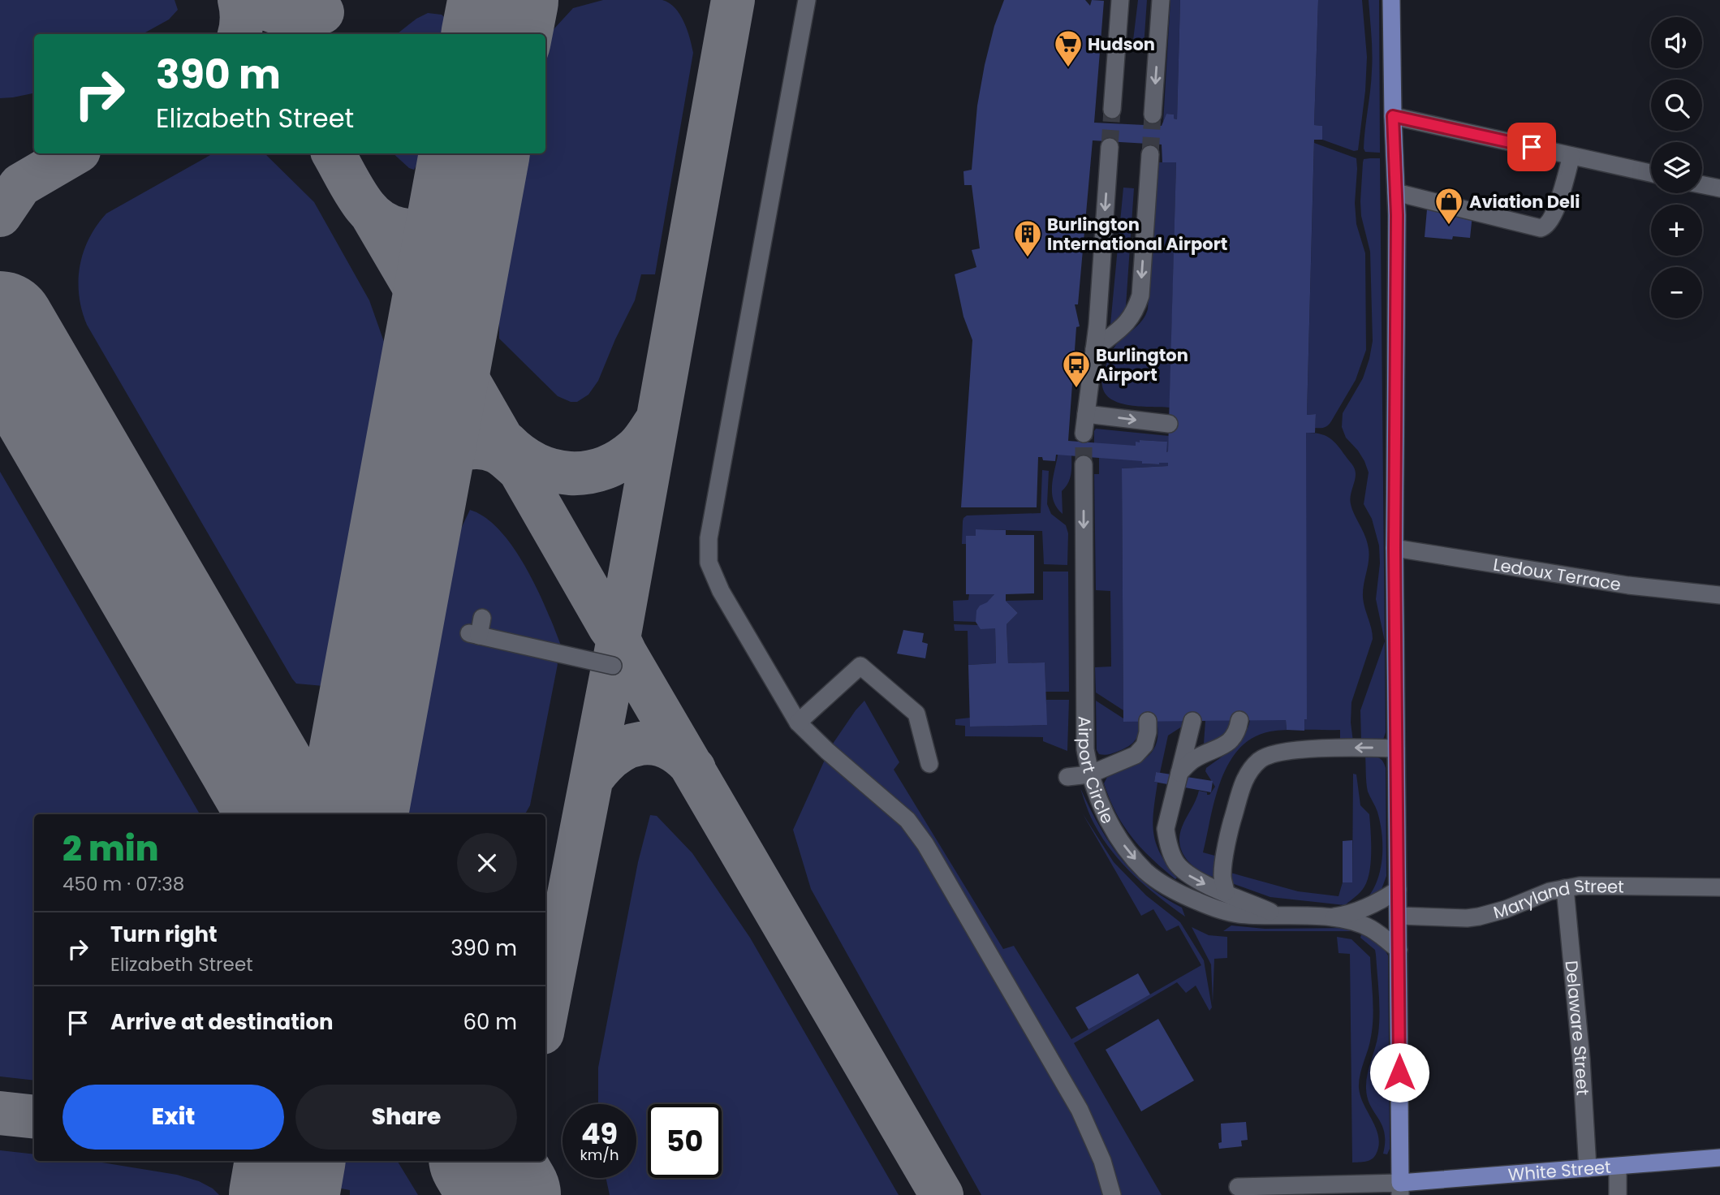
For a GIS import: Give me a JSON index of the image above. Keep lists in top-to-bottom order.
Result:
{
  "streets": {
    "main road": ["White Street"],
    "street": [
      "Ledoux Terrace",
      "Airport Circle",
      "Maryland Street",
      "Delaware Street"
    ]
  },
  "crossings": [
    ["Maryland Street", "Delaware Street"],
    ["Delaware Street", "White Street"]
  ],
  "one_way": ["Airport Circle"],
  "places": {
    "supermarket": ["Hudson"],
    "shop": ["Aviation Deli"],
    "building": ["Burlington International Airport"],
    "bus stop": ["Burlington Airport"]
  },
  "page": {
    "map_buttons": ["+", "−"],
    "turn": ["390 m", "Elizabeth Street"],
    "heading": ["2 min", "450 m · 07:38"],
    "list": [
      {
        "name": "Turn right",
        "note": "Elizabeth Street",
        "value": "390 m"
      },
      {
        "name": "Arrive at destination",
        "value": "60 m"
      }
    ],
    "buttons": ["Exit", "Share"],
    "speed": "49 km/h",
    "limit": "50"
  }
}
